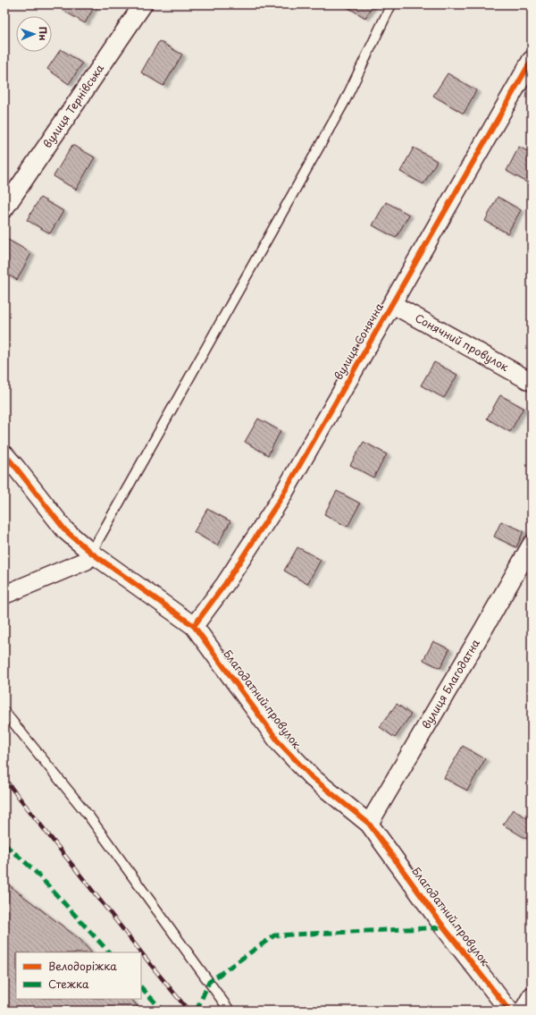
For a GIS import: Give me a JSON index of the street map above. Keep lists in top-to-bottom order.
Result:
{
  "streets": {
    "street": [
      "вулиця Тернівська",
      "вулиця Сонячна",
      "Сонячний провулок",
      "вулиця Благодатна",
      "Благодатний провулок"
    ]
  },
  "crossings": [
    ["вулиця Сонячна", "Сонячний провулок"],
    ["вулиця Сонячна", "Благодатний провулок"],
    ["вулиця Благодатна", "Благодатний провулок"]
  ],
  "legend": ["Велодоріжка", "Стежка"],
  "north": "right"
}
